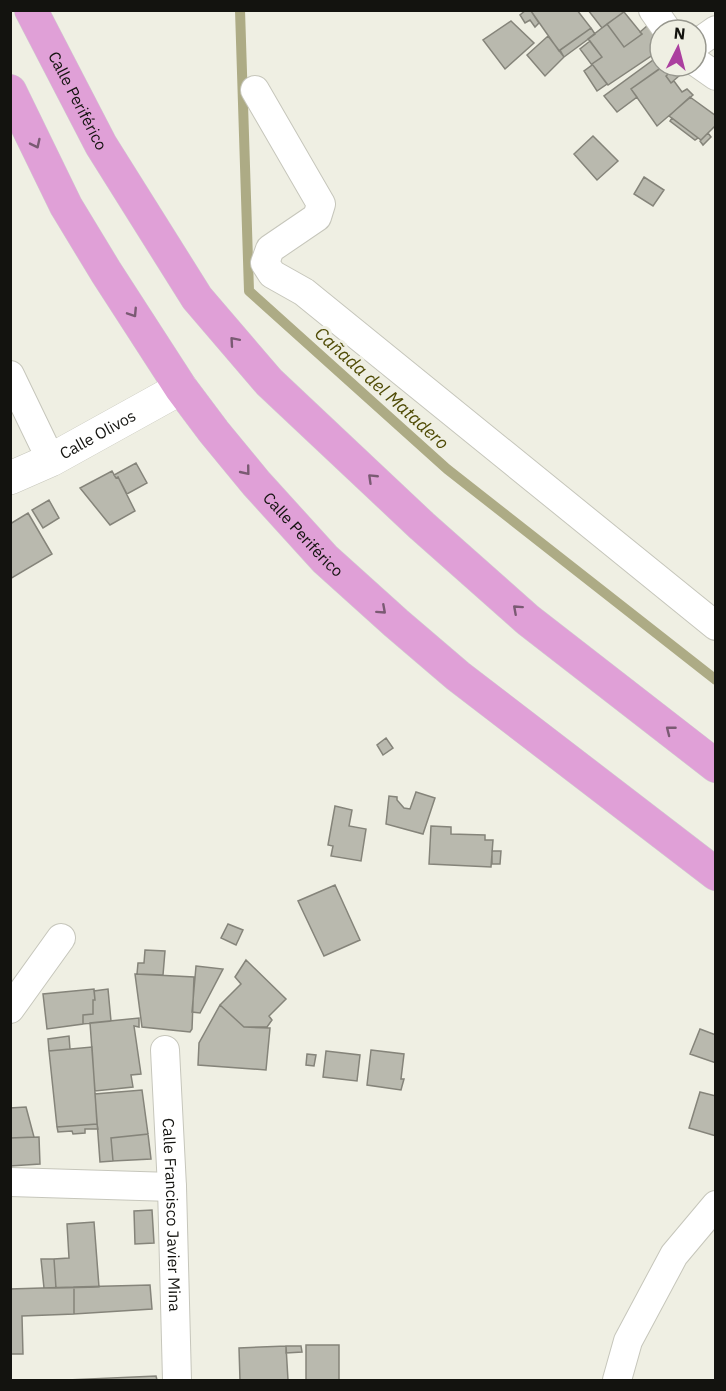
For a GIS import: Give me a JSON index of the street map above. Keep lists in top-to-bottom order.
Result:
{
  "streets": {
    "highway": ["Calle Periférico"],
    "street": ["Calle Olivos", "Calle Francisco Javier Mina"]
  },
  "crossings": [
    ["Calle Periférico", "Calle Olivos"]
  ],
  "water": ["Cañada del Matadero"],
  "north": "top"
}
